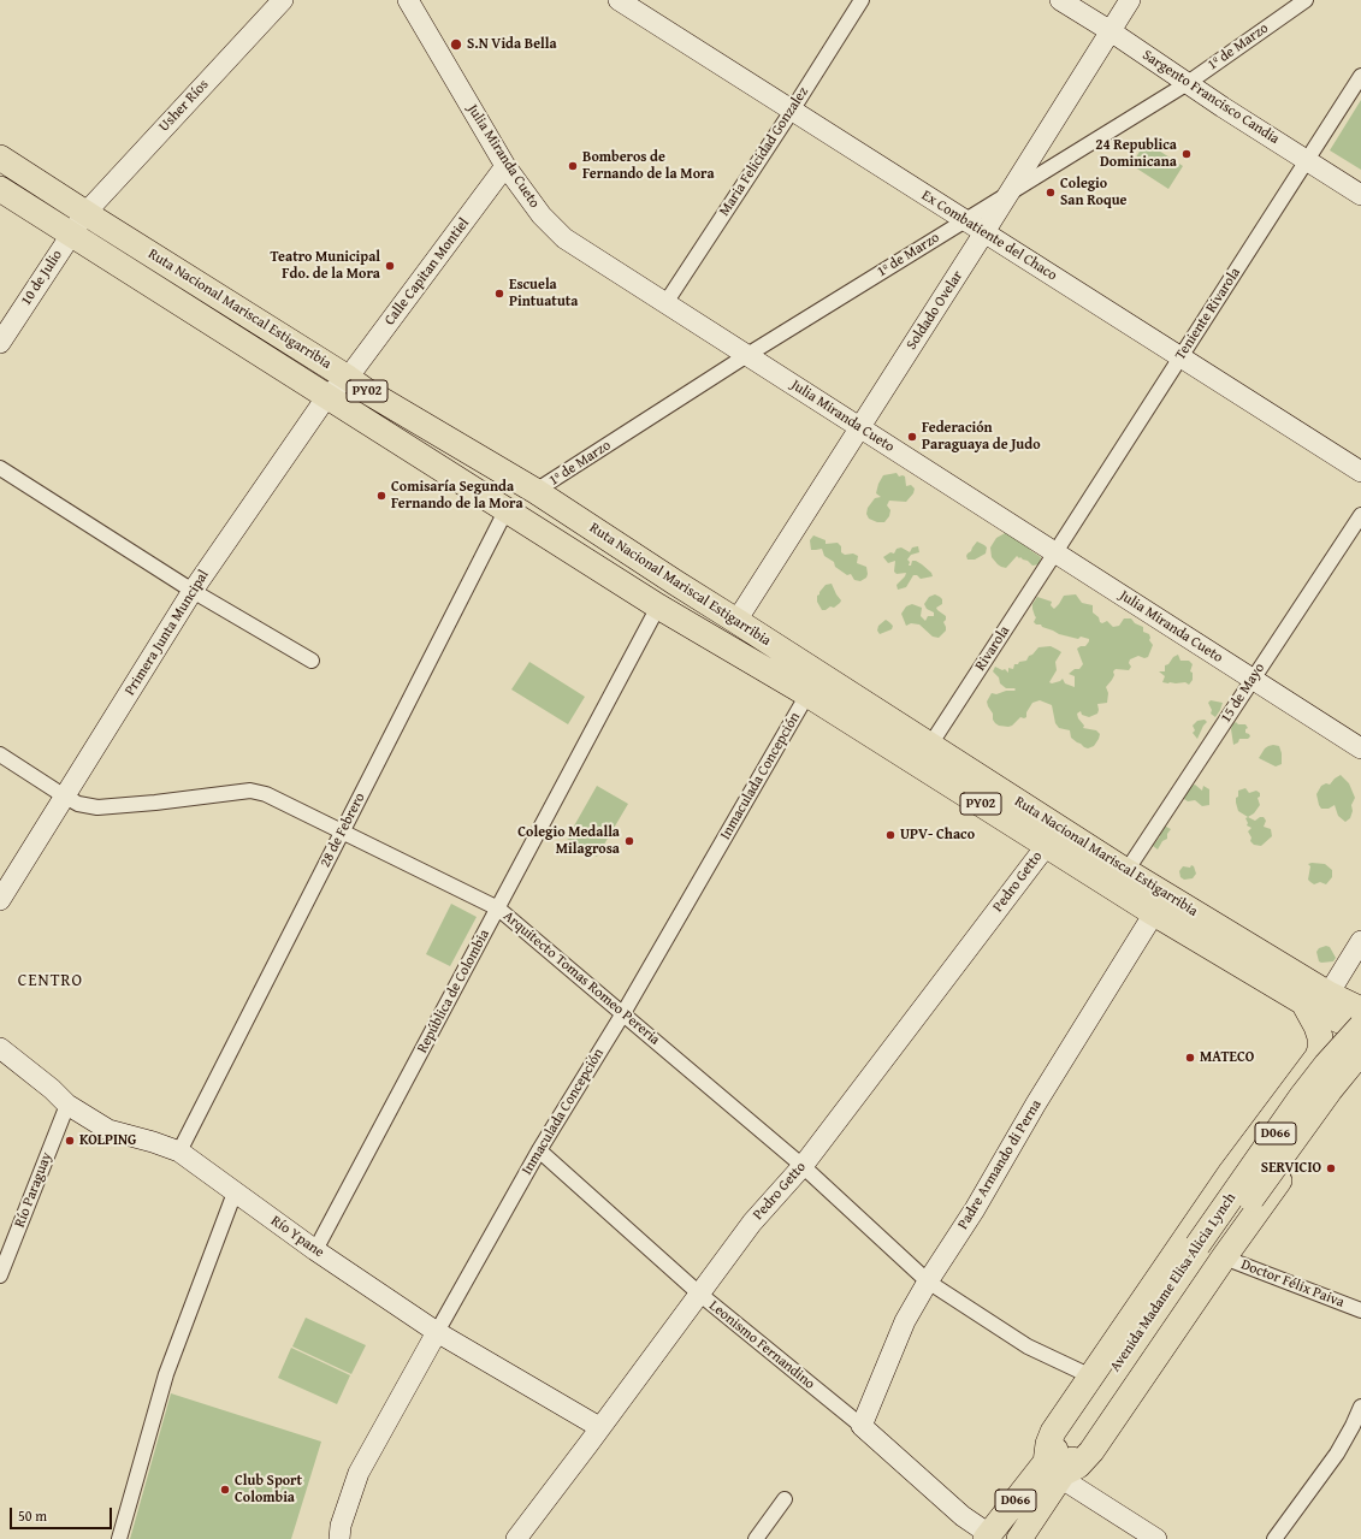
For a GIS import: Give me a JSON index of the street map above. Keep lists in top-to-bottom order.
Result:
{
  "streets": {
    "highway": [
      "Ruta Nacional Mariscal Estigarribia",
      "PY02",
      "D066",
      "Avenida Madame Elisa Alicia Lynch"
    ],
    "street": [
      "1º de Marzo",
      "Sargento Francisco Candia",
      "Usher Ríos",
      "Maria Felicidad Gonzalez",
      "Julia Miranda Cueto",
      "Ex Combatiente del Chaco",
      "Calle Capitan Montiel",
      "10 de Julio",
      "Soldado Ovelar",
      "Teniente Rivarola",
      "Primera Junta Muncipal",
      "Rivarola",
      "15 de Mayo",
      "Inmaculada Concepción",
      "28 de Febrero",
      "Pedro Getto",
      "Arquitecto Tomas Romeo Pereria",
      "República de Colombia",
      "Padre Armando di Perna",
      "Río Paraguay",
      "Río Ypane",
      "Doctor Félix Paiva",
      "Leonismo Fernandino"
    ]
  },
  "crossings": [
    ["1º de Marzo", "Sargento Francisco Candia"],
    ["1º de Marzo", "Julia Miranda Cueto"],
    ["1º de Marzo", "Ex Combatiente del Chaco"],
    ["1º de Marzo", "Ruta Nacional Mariscal Estigarribia"],
    ["1º de Marzo", "Soldado Ovelar"],
    ["Sargento Francisco Candia", "Soldado Ovelar"],
    ["Sargento Francisco Candia", "Teniente Rivarola"],
    ["Usher Ríos", "10 de Julio"],
    ["Usher Ríos", "Ruta Nacional Mariscal Estigarribia"],
    ["Maria Felicidad Gonzalez", "Julia Miranda Cueto"],
    ["Maria Felicidad Gonzalez", "Ex Combatiente del Chaco"],
    ["Julia Miranda Cueto", "Calle Capitan Montiel"],
    ["Julia Miranda Cueto", "Soldado Ovelar"],
    ["Julia Miranda Cueto", "Teniente Rivarola"],
    ["Julia Miranda Cueto", "Rivarola"],
    ["Julia Miranda Cueto", "15 de Mayo"],
    ["Ex Combatiente del Chaco", "Soldado Ovelar"],
    ["Ex Combatiente del Chaco", "Teniente Rivarola"],
    ["Calle Capitan Montiel", "Ruta Nacional Mariscal Estigarribia"],
    ["Calle Capitan Montiel", "Primera Junta Muncipal"],
    ["10 de Julio", "Ruta Nacional Mariscal Estigarribia"],
    ["Ruta Nacional Mariscal Estigarribia", "Soldado Ovelar"],
    ["Ruta Nacional Mariscal Estigarribia", "Primera Junta Muncipal"],
    ["Ruta Nacional Mariscal Estigarribia", "Rivarola"],
    ["Ruta Nacional Mariscal Estigarribia", "15 de Mayo"],
    ["Ruta Nacional Mariscal Estigarribia", "Inmaculada Concepción"],
    ["Ruta Nacional Mariscal Estigarribia", "28 de Febrero"],
    ["Ruta Nacional Mariscal Estigarribia", "Pedro Getto"],
    ["Ruta Nacional Mariscal Estigarribia", "República de Colombia"],
    ["Ruta Nacional Mariscal Estigarribia", "Padre Armando di Perna"],
    ["Teniente Rivarola", "Rivarola"],
    ["Primera Junta Muncipal", "Arquitecto Tomas Romeo Pereria"],
    ["Inmaculada Concepción", "Arquitecto Tomas Romeo Pereria"],
    ["Inmaculada Concepción", "Río Ypane"],
    ["Inmaculada Concepción", "Leonismo Fernandino"],
    ["28 de Febrero", "Arquitecto Tomas Romeo Pereria"],
    ["28 de Febrero", "Río Ypane"],
    ["Pedro Getto", "Arquitecto Tomas Romeo Pereria"],
    ["Pedro Getto", "Río Ypane"],
    ["Pedro Getto", "Leonismo Fernandino"],
    ["Arquitecto Tomas Romeo Pereria", "República de Colombia"],
    ["Arquitecto Tomas Romeo Pereria", "Padre Armando di Perna"],
    ["República de Colombia", "Río Ypane"],
    ["Padre Armando di Perna", "Leonismo Fernandino"],
    ["Río Paraguay", "Río Ypane"],
    ["Avenida Madame Elisa Alicia Lynch", "Doctor Félix Paiva"],
    ["Avenida Madame Elisa Alicia Lynch", "Leonismo Fernandino"]
  ],
  "districts": ["CENTRO"],
  "places": [
    "S.N Vida Bella",
    "24 Republica Dominicana",
    "Bomberos de Fernando de la Mora",
    "Colegio San Roque",
    "Teatro Municipal Fdo. de la Mora",
    "Escuela Pintuatuta",
    "Federación Paraguaya de Judo",
    "Comisaría Segunda Fernando de la Mora",
    "UPV- Chaco",
    "Colegio Medalla Milagrosa",
    "MATECO",
    "KOLPING",
    "SERVICIO",
    "Club Sport Colombia"
  ],
  "scale_bar": "50 m"
}
